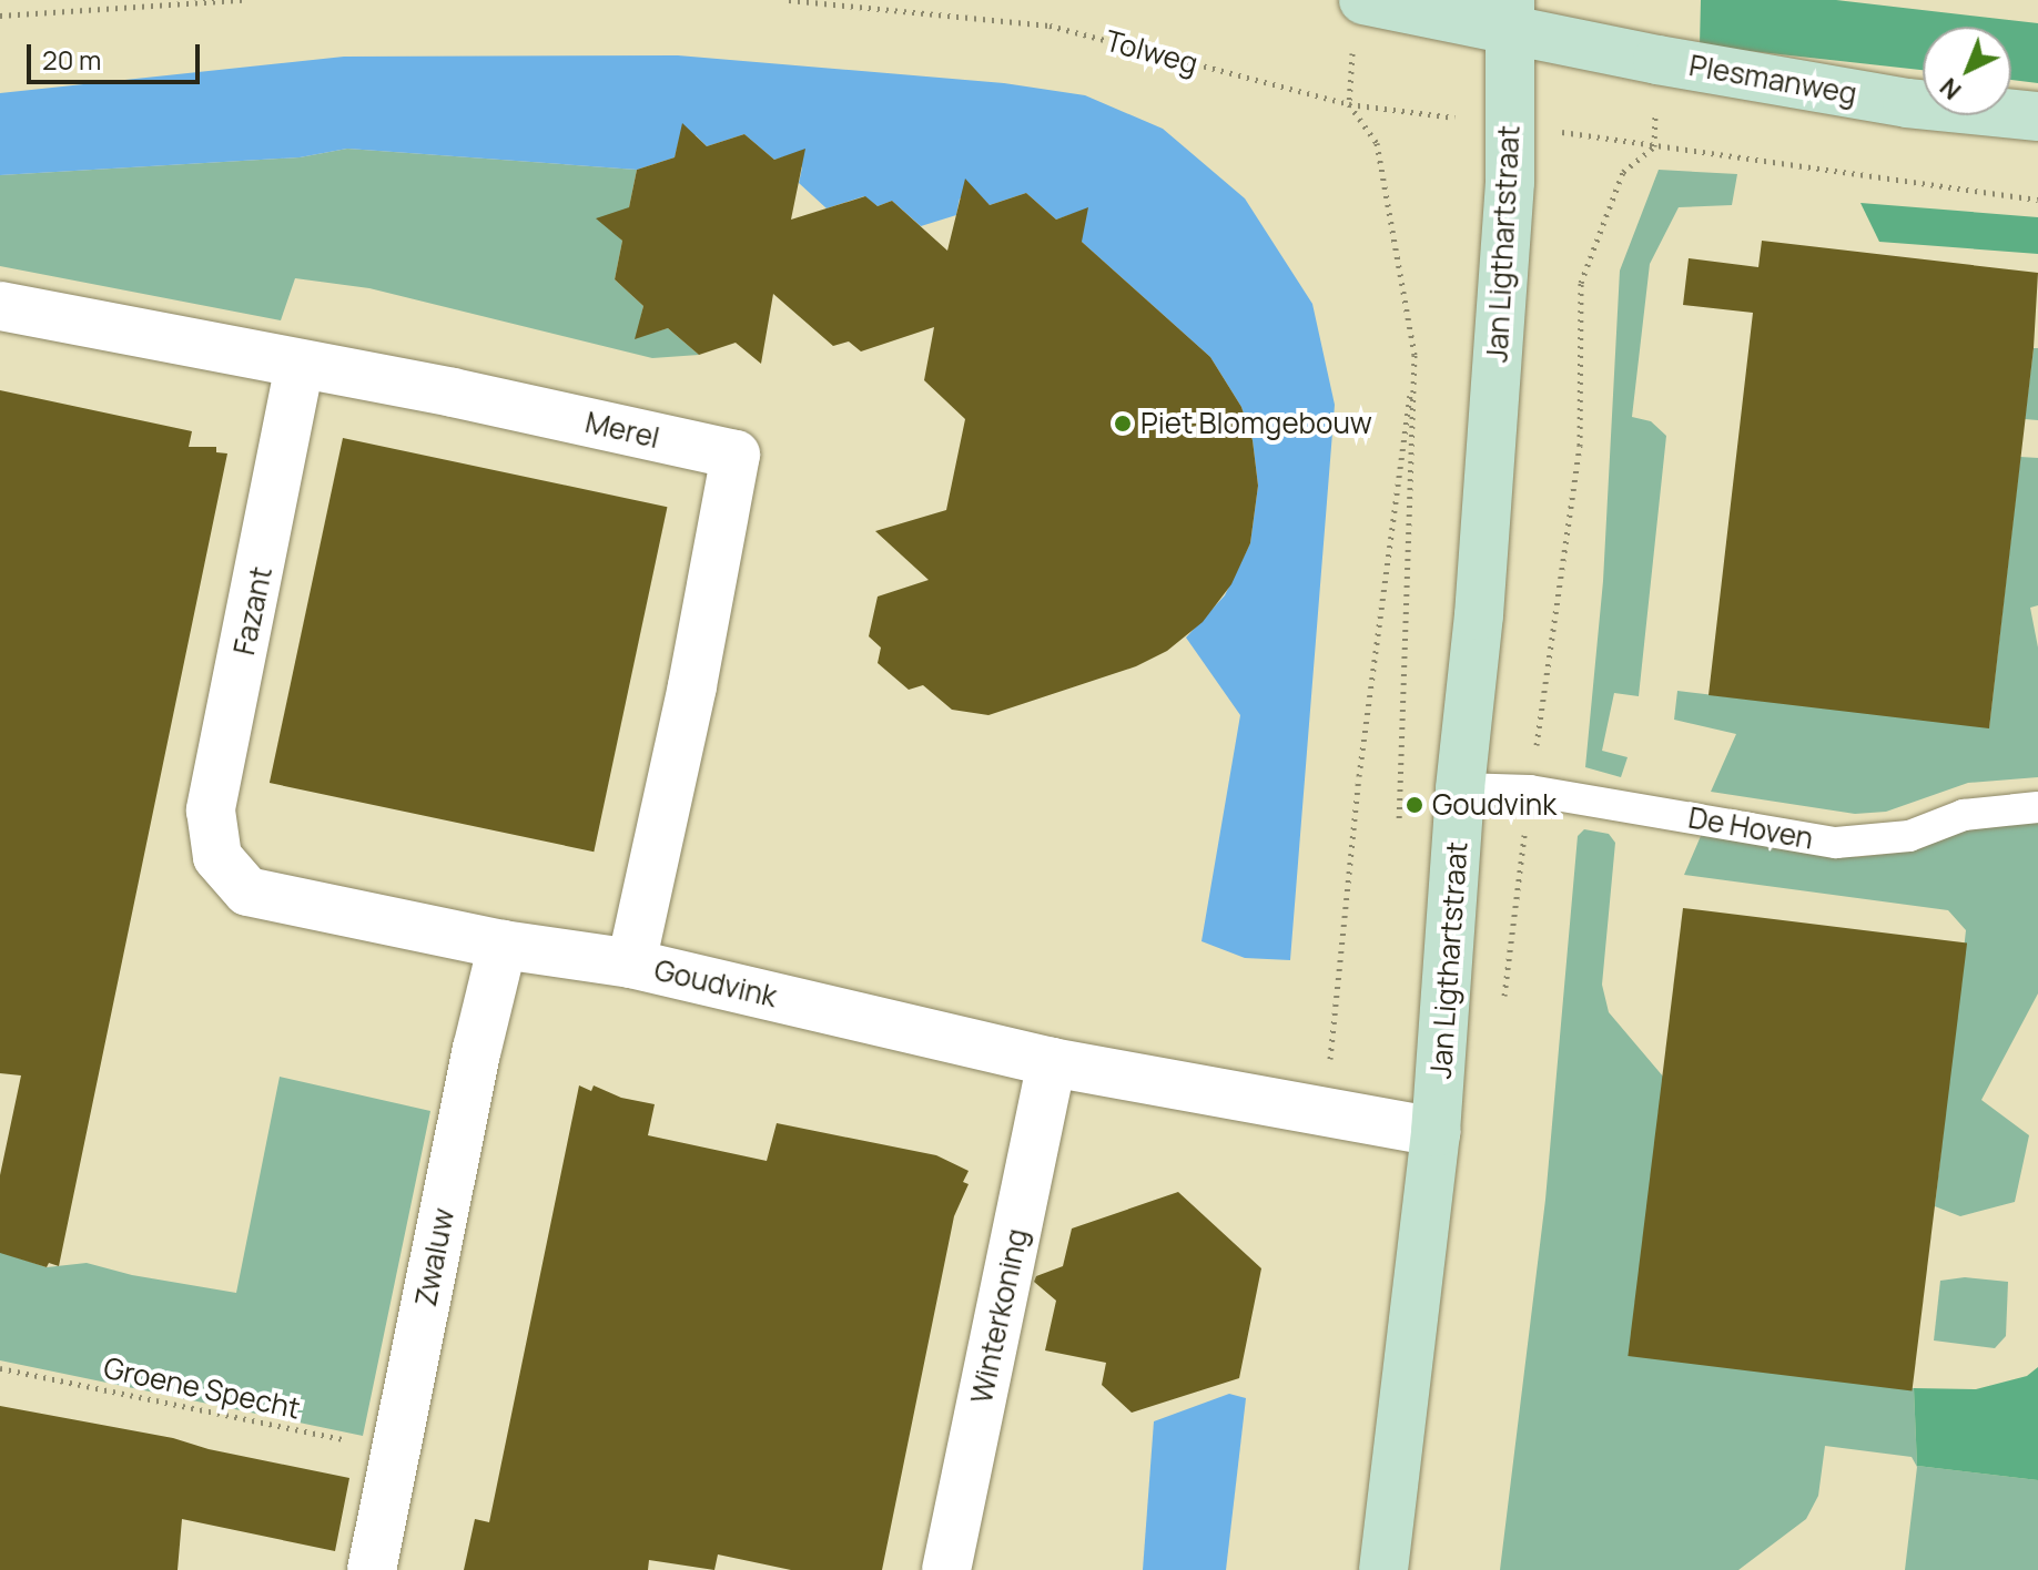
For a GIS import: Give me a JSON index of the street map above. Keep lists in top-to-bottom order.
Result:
{
  "streets": {
    "main road": ["Plesmanweg", "Jan Ligthartstraat"],
    "street": [
      "Merel",
      "Fazant",
      "Goudvink",
      "Zwaluw",
      "Winterkoning"
    ],
    "lane": ["De Hoven"],
    "path": ["Tolweg", "Groene Specht"]
  },
  "crossings": [
    ["Tolweg", "Jan Ligthartstraat"],
    ["Plesmanweg", "Jan Ligthartstraat"],
    ["Jan Ligthartstraat", "De Hoven"],
    ["Jan Ligthartstraat", "Goudvink"],
    ["Merel", "Fazant"],
    ["Merel", "Goudvink"],
    ["Fazant", "Goudvink"],
    ["Goudvink", "Zwaluw"],
    ["Goudvink", "Winterkoning"],
    ["Zwaluw", "Groene Specht"]
  ],
  "places": ["Piet Blomgebouw", "Goudvink"],
  "scale_bar": "20 m",
  "north": "bottom left"
}
